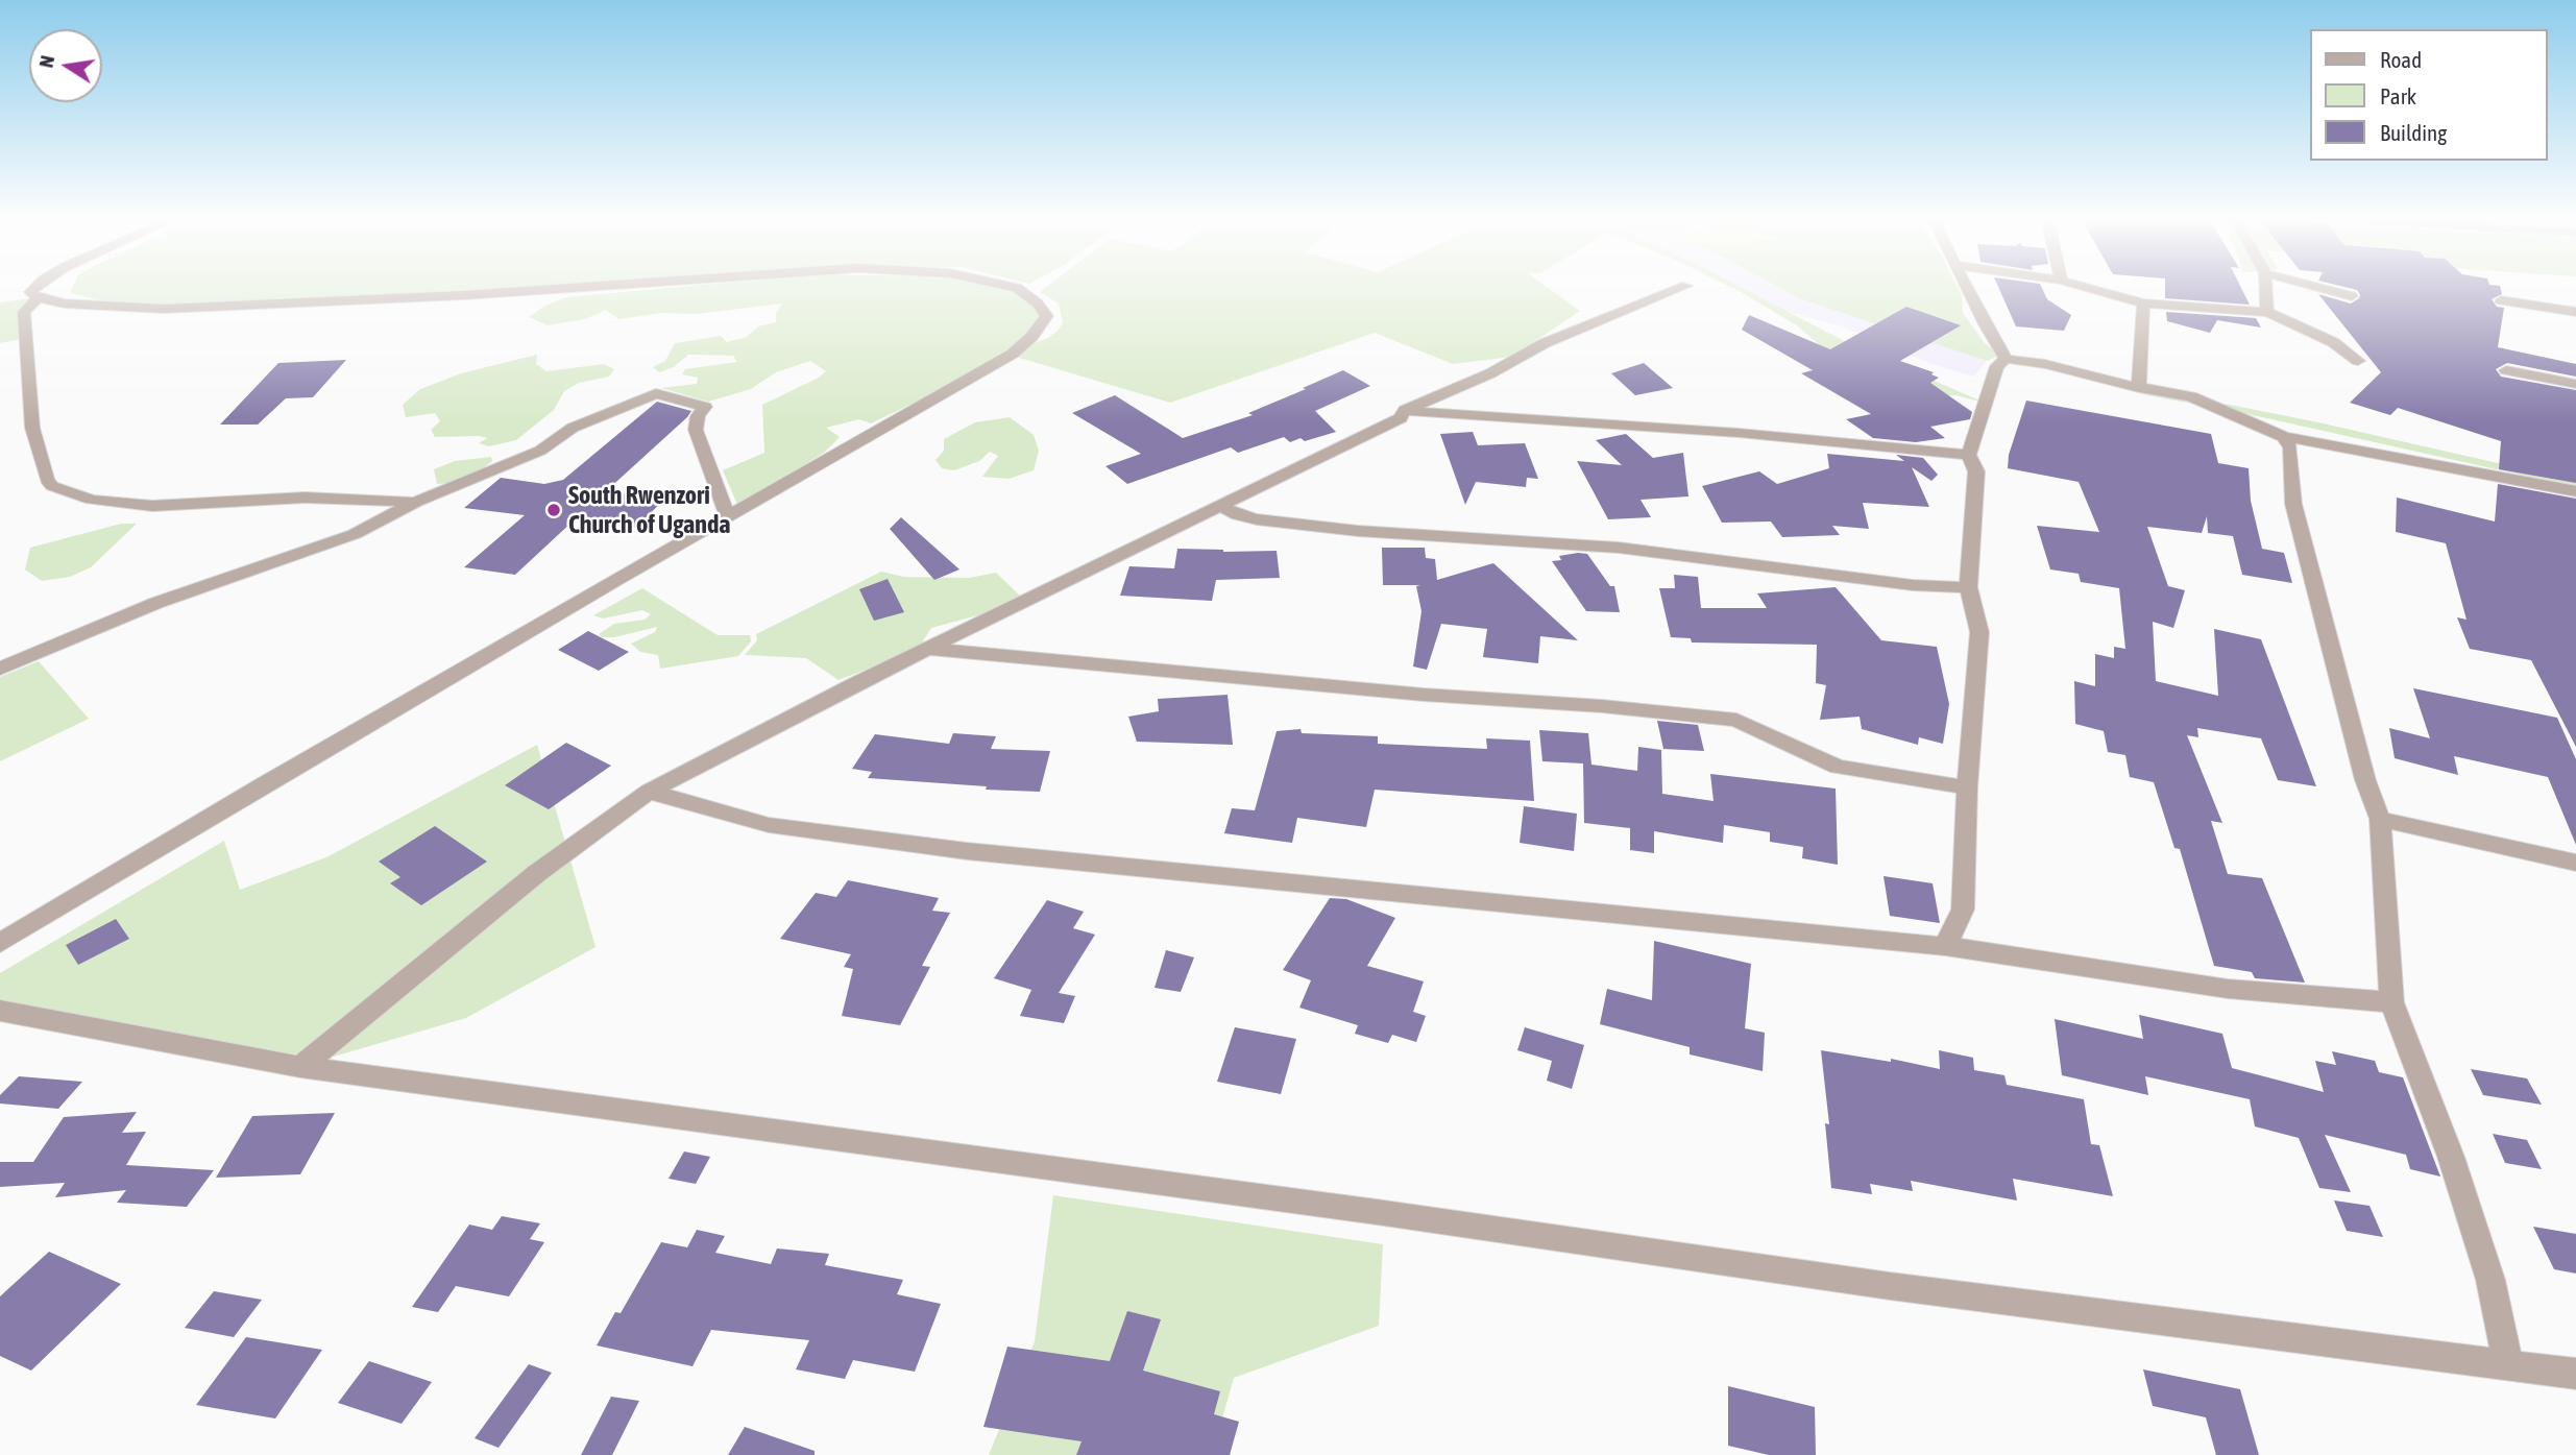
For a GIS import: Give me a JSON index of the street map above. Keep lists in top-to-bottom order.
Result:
{
  "places": ["South Rwenzori Church of Uganda"],
  "legend": ["Road", "Park", "Building"],
  "north": "left"
}
